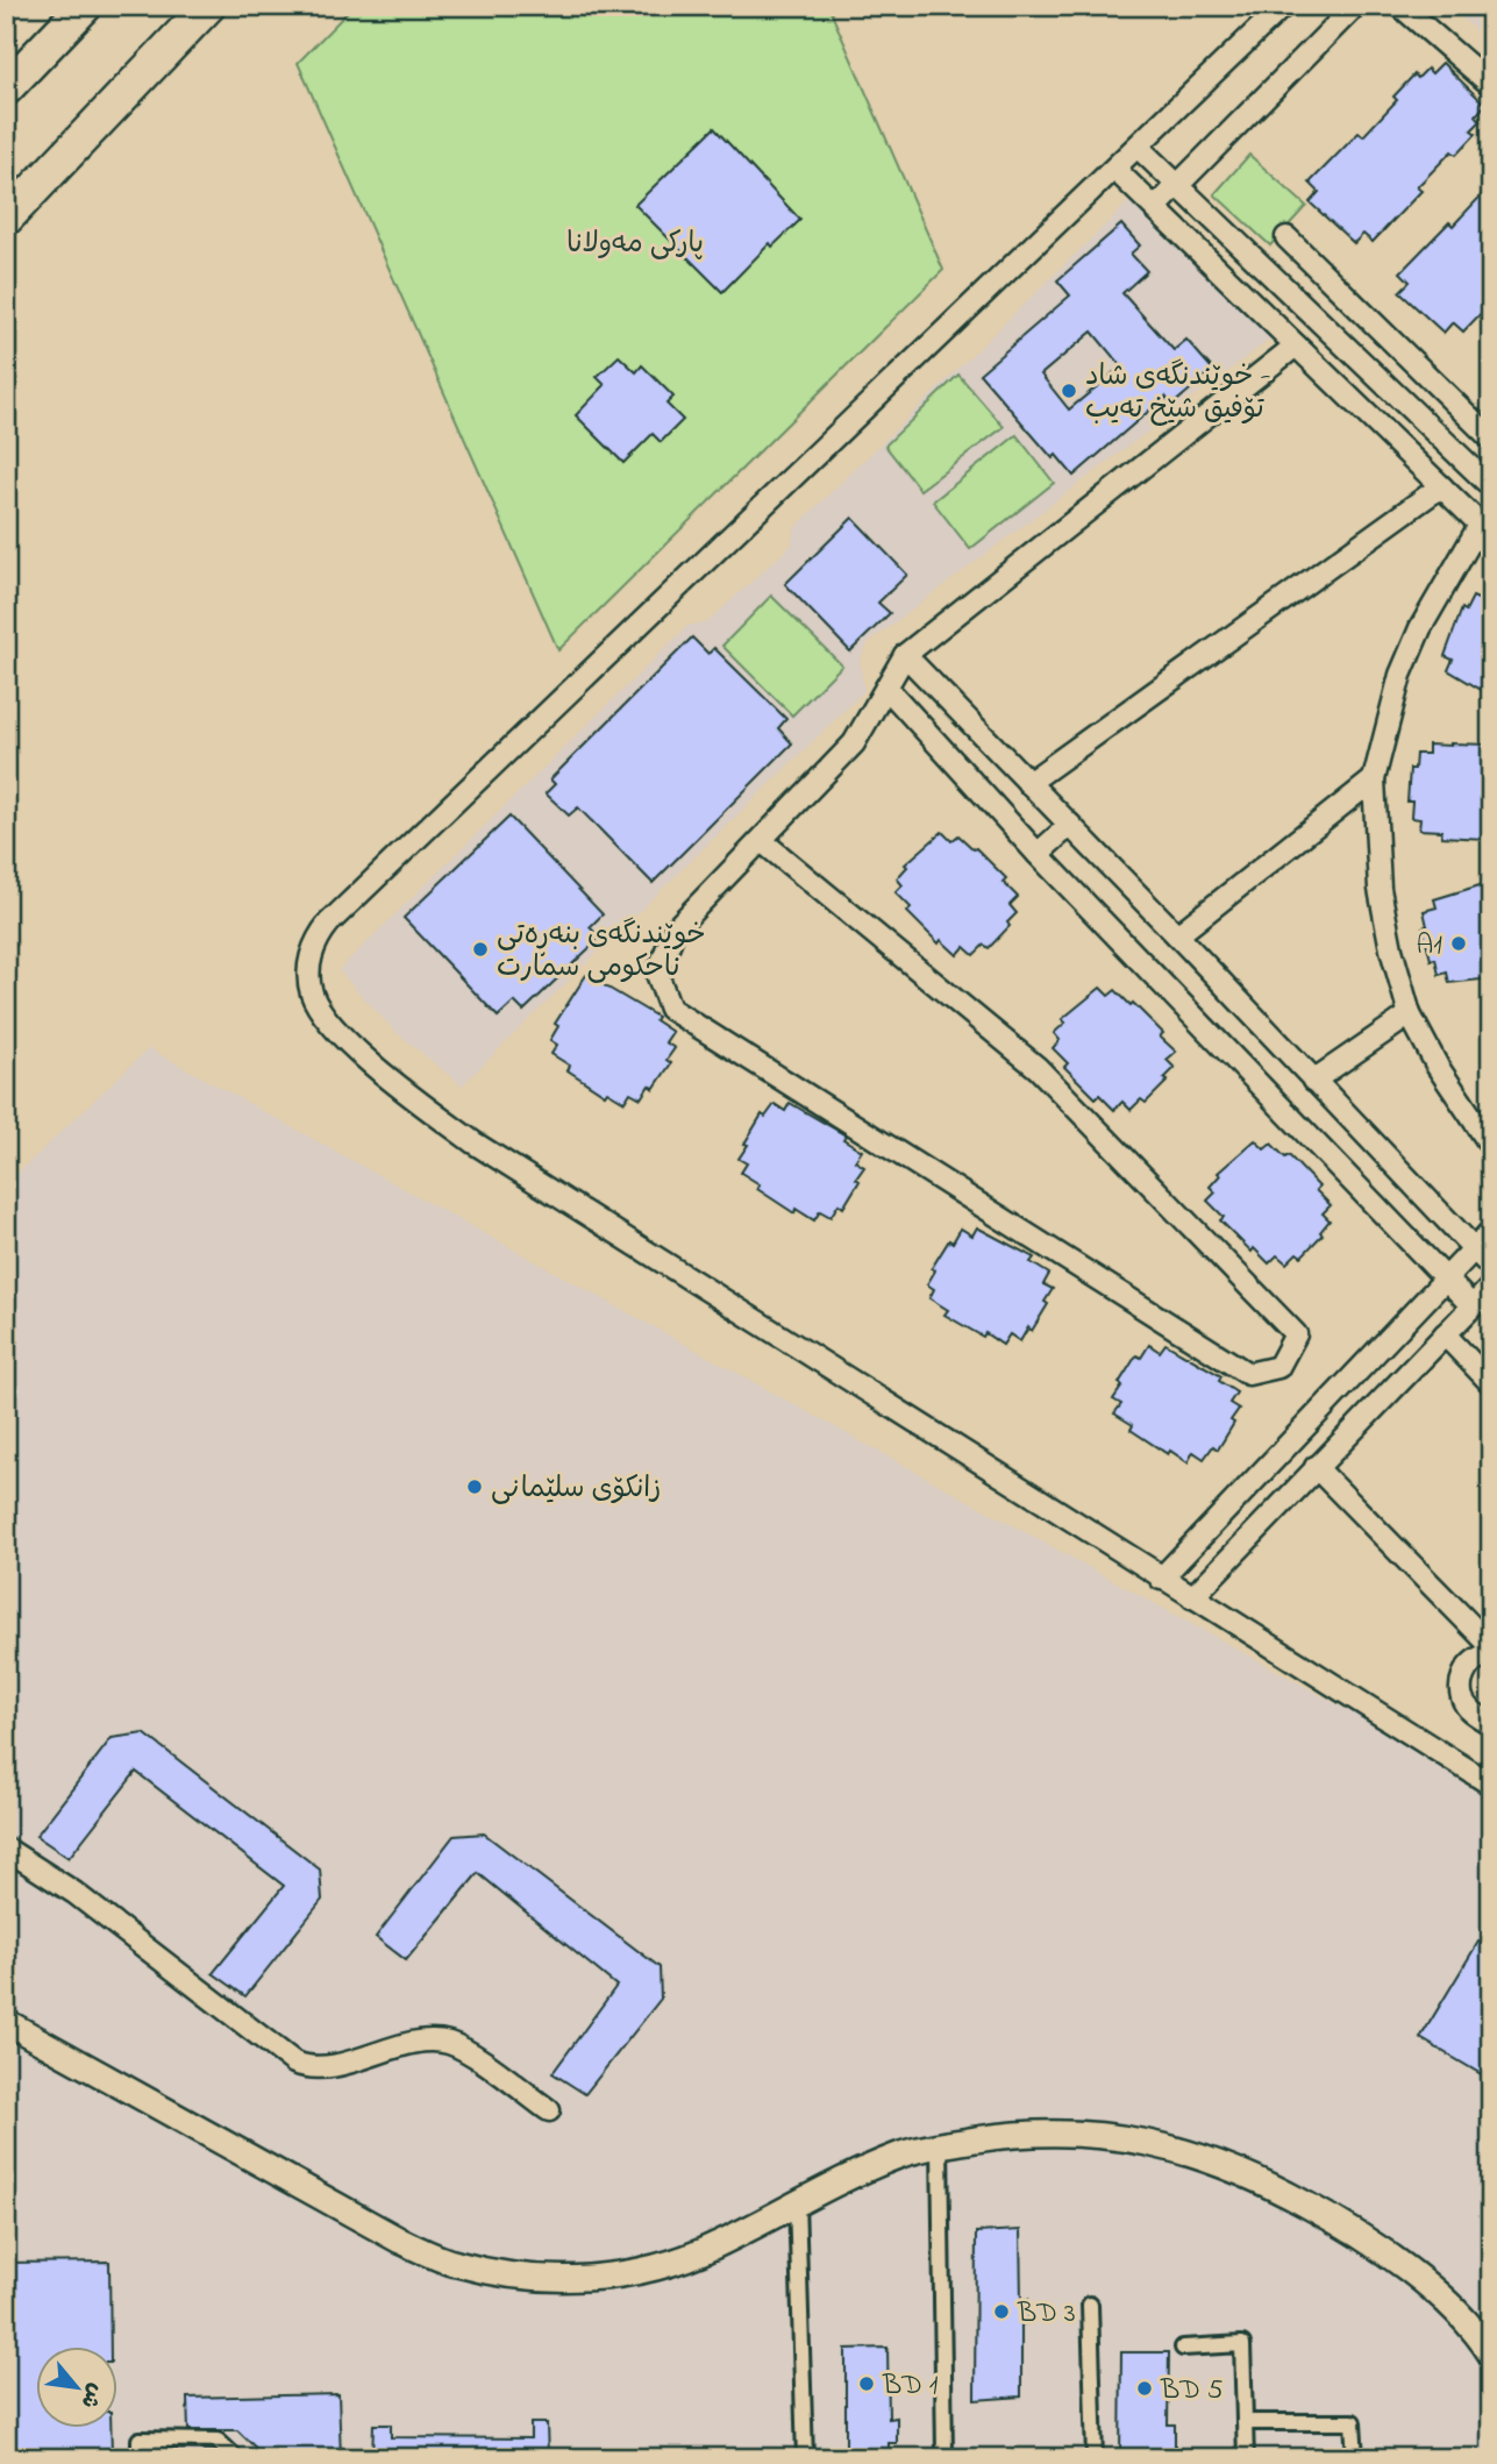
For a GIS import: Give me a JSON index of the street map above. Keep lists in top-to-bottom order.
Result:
{
  "parks": ["پارکی مەولانا"],
  "places": [
    "خوێندنگەی شاد - تۆفیق شێخ تەیب",
    "A1",
    "خوێندنگەی بنەڕەتی ناحکومی سمارت",
    "زانکۆی سلێمانی",
    "BD 3",
    "BD 1",
    "BD 5"
  ],
  "north": "bottom right"
}
